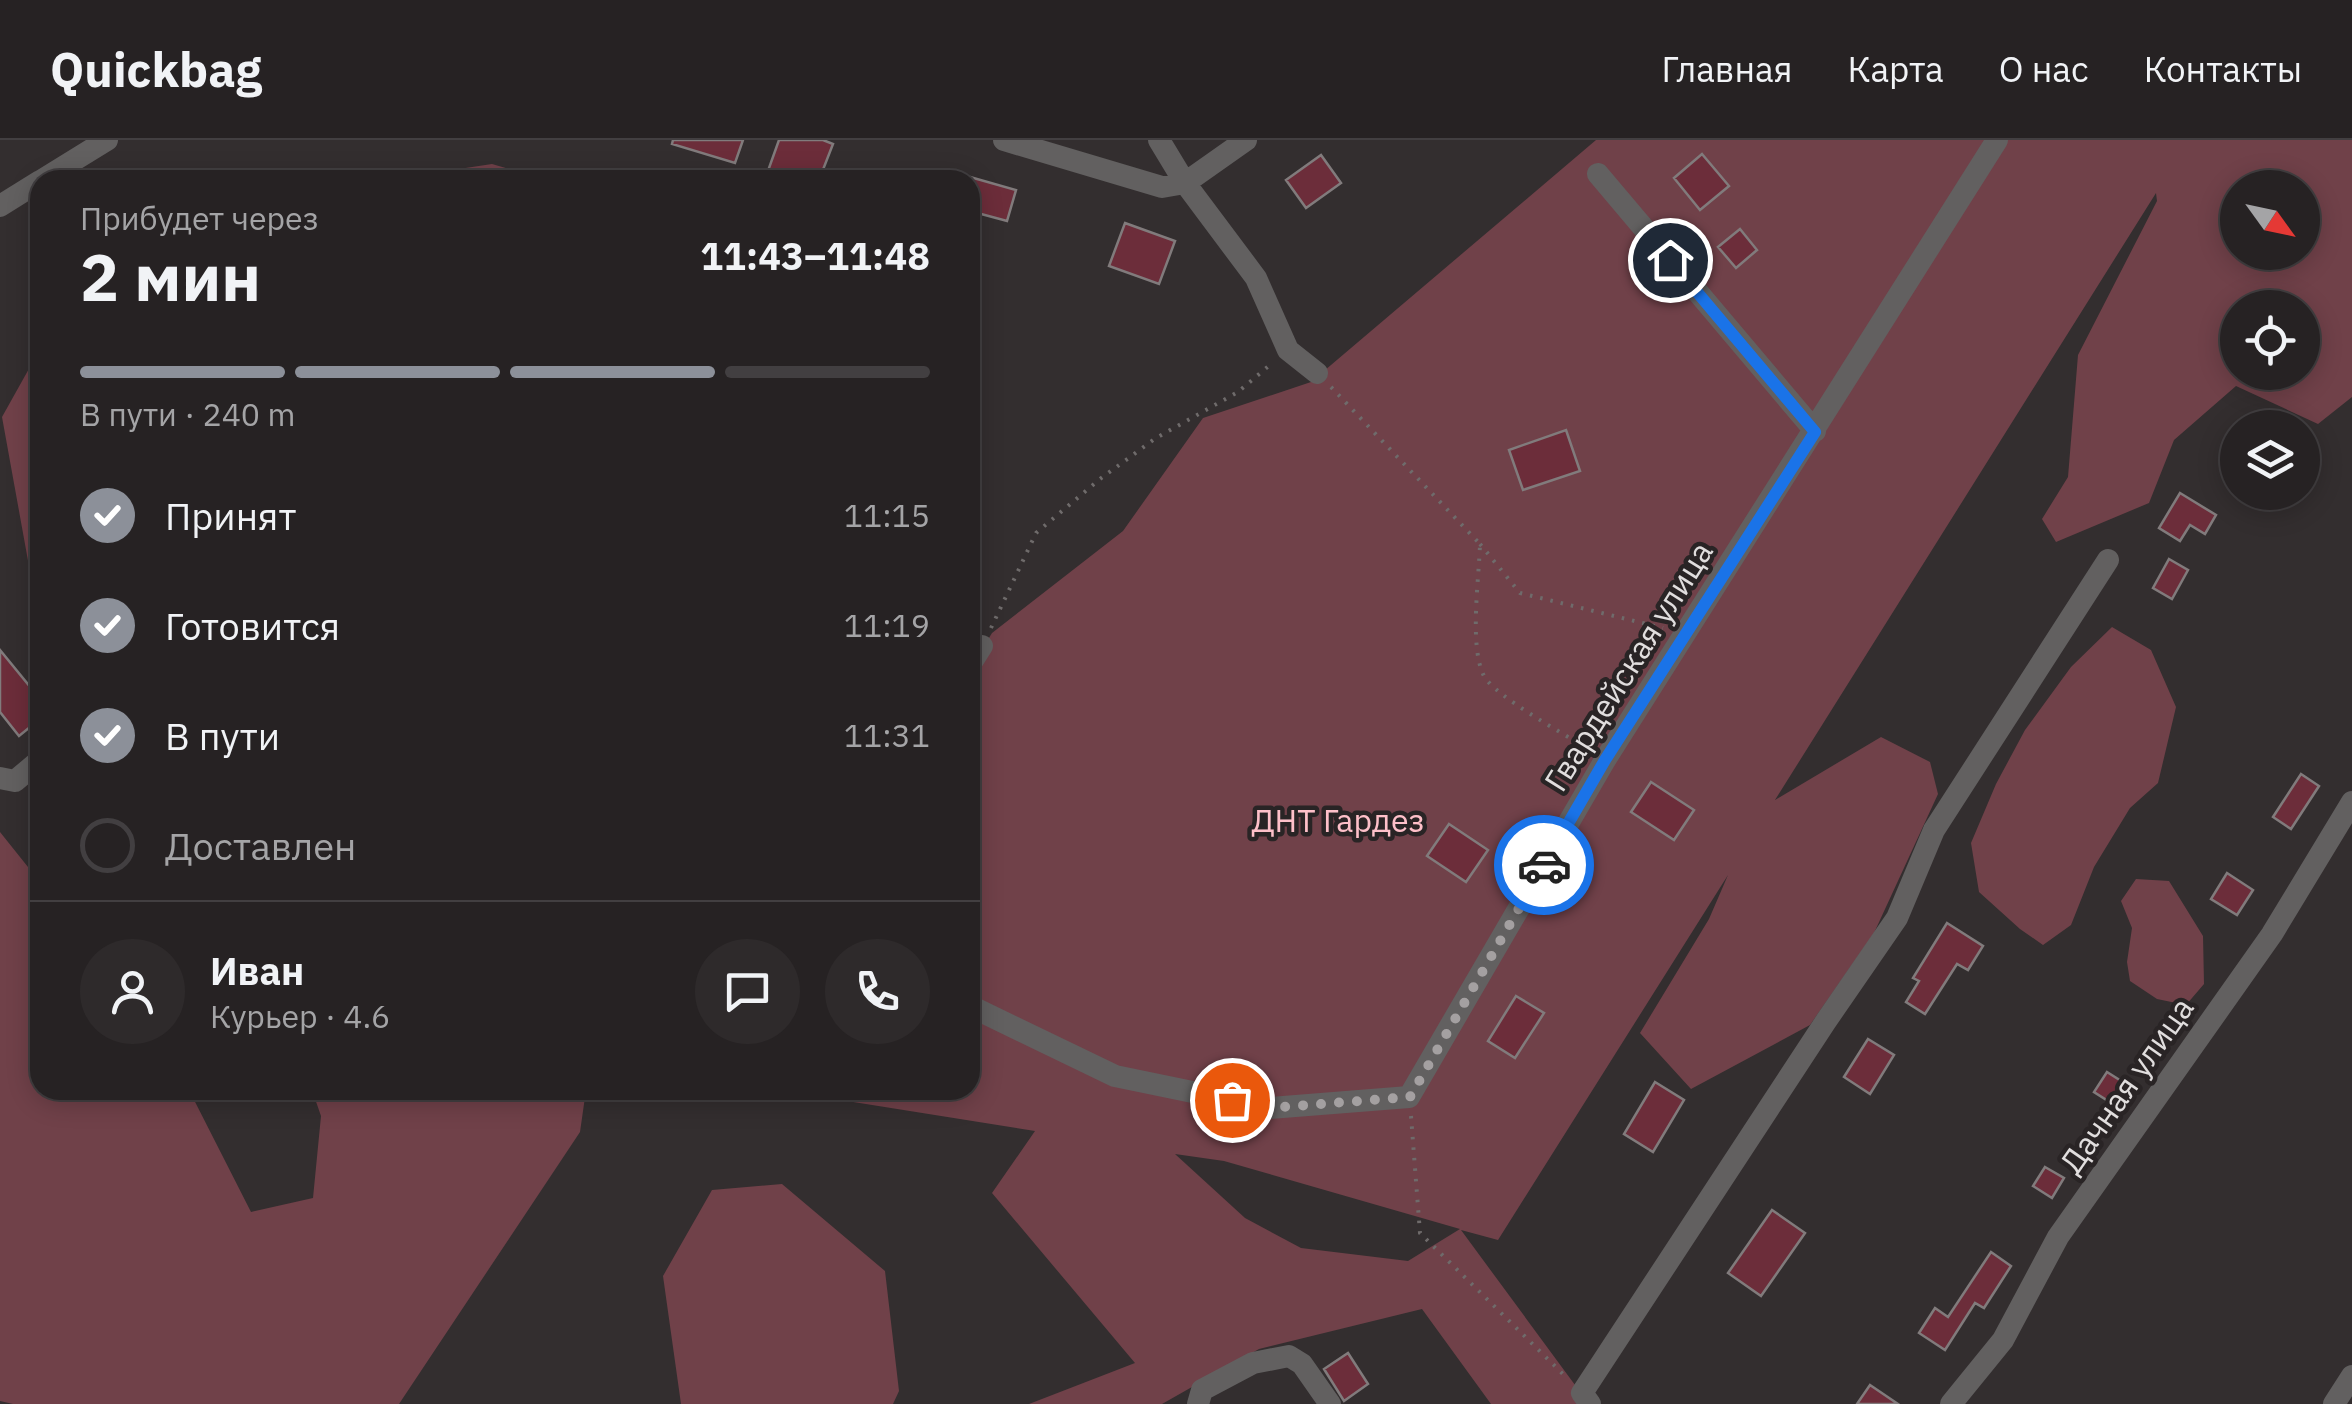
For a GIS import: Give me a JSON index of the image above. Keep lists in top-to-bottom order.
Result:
{
  "streets": {
    "street": ["Гвардейская улица", "Дачная улица"]
  },
  "parks": ["ДНТ Гардез"],
  "north": "bottom right",
  "page": {
    "header": "Quickbag",
    "nav": [
      "Главная",
      "Карта",
      "О нас",
      "Контакты"
    ],
    "heading": ["2 мин", "Прибудет через", "11:43–11:48"],
    "panel": ["Иван", "Курьер · 4.6"],
    "bar": "В пути · 240 m",
    "list": [
      ["Принят", "11:15"],
      ["Готовится", "11:19"],
      ["В пути", "11:31"],
      "Доставлен"
    ]
  }
}
